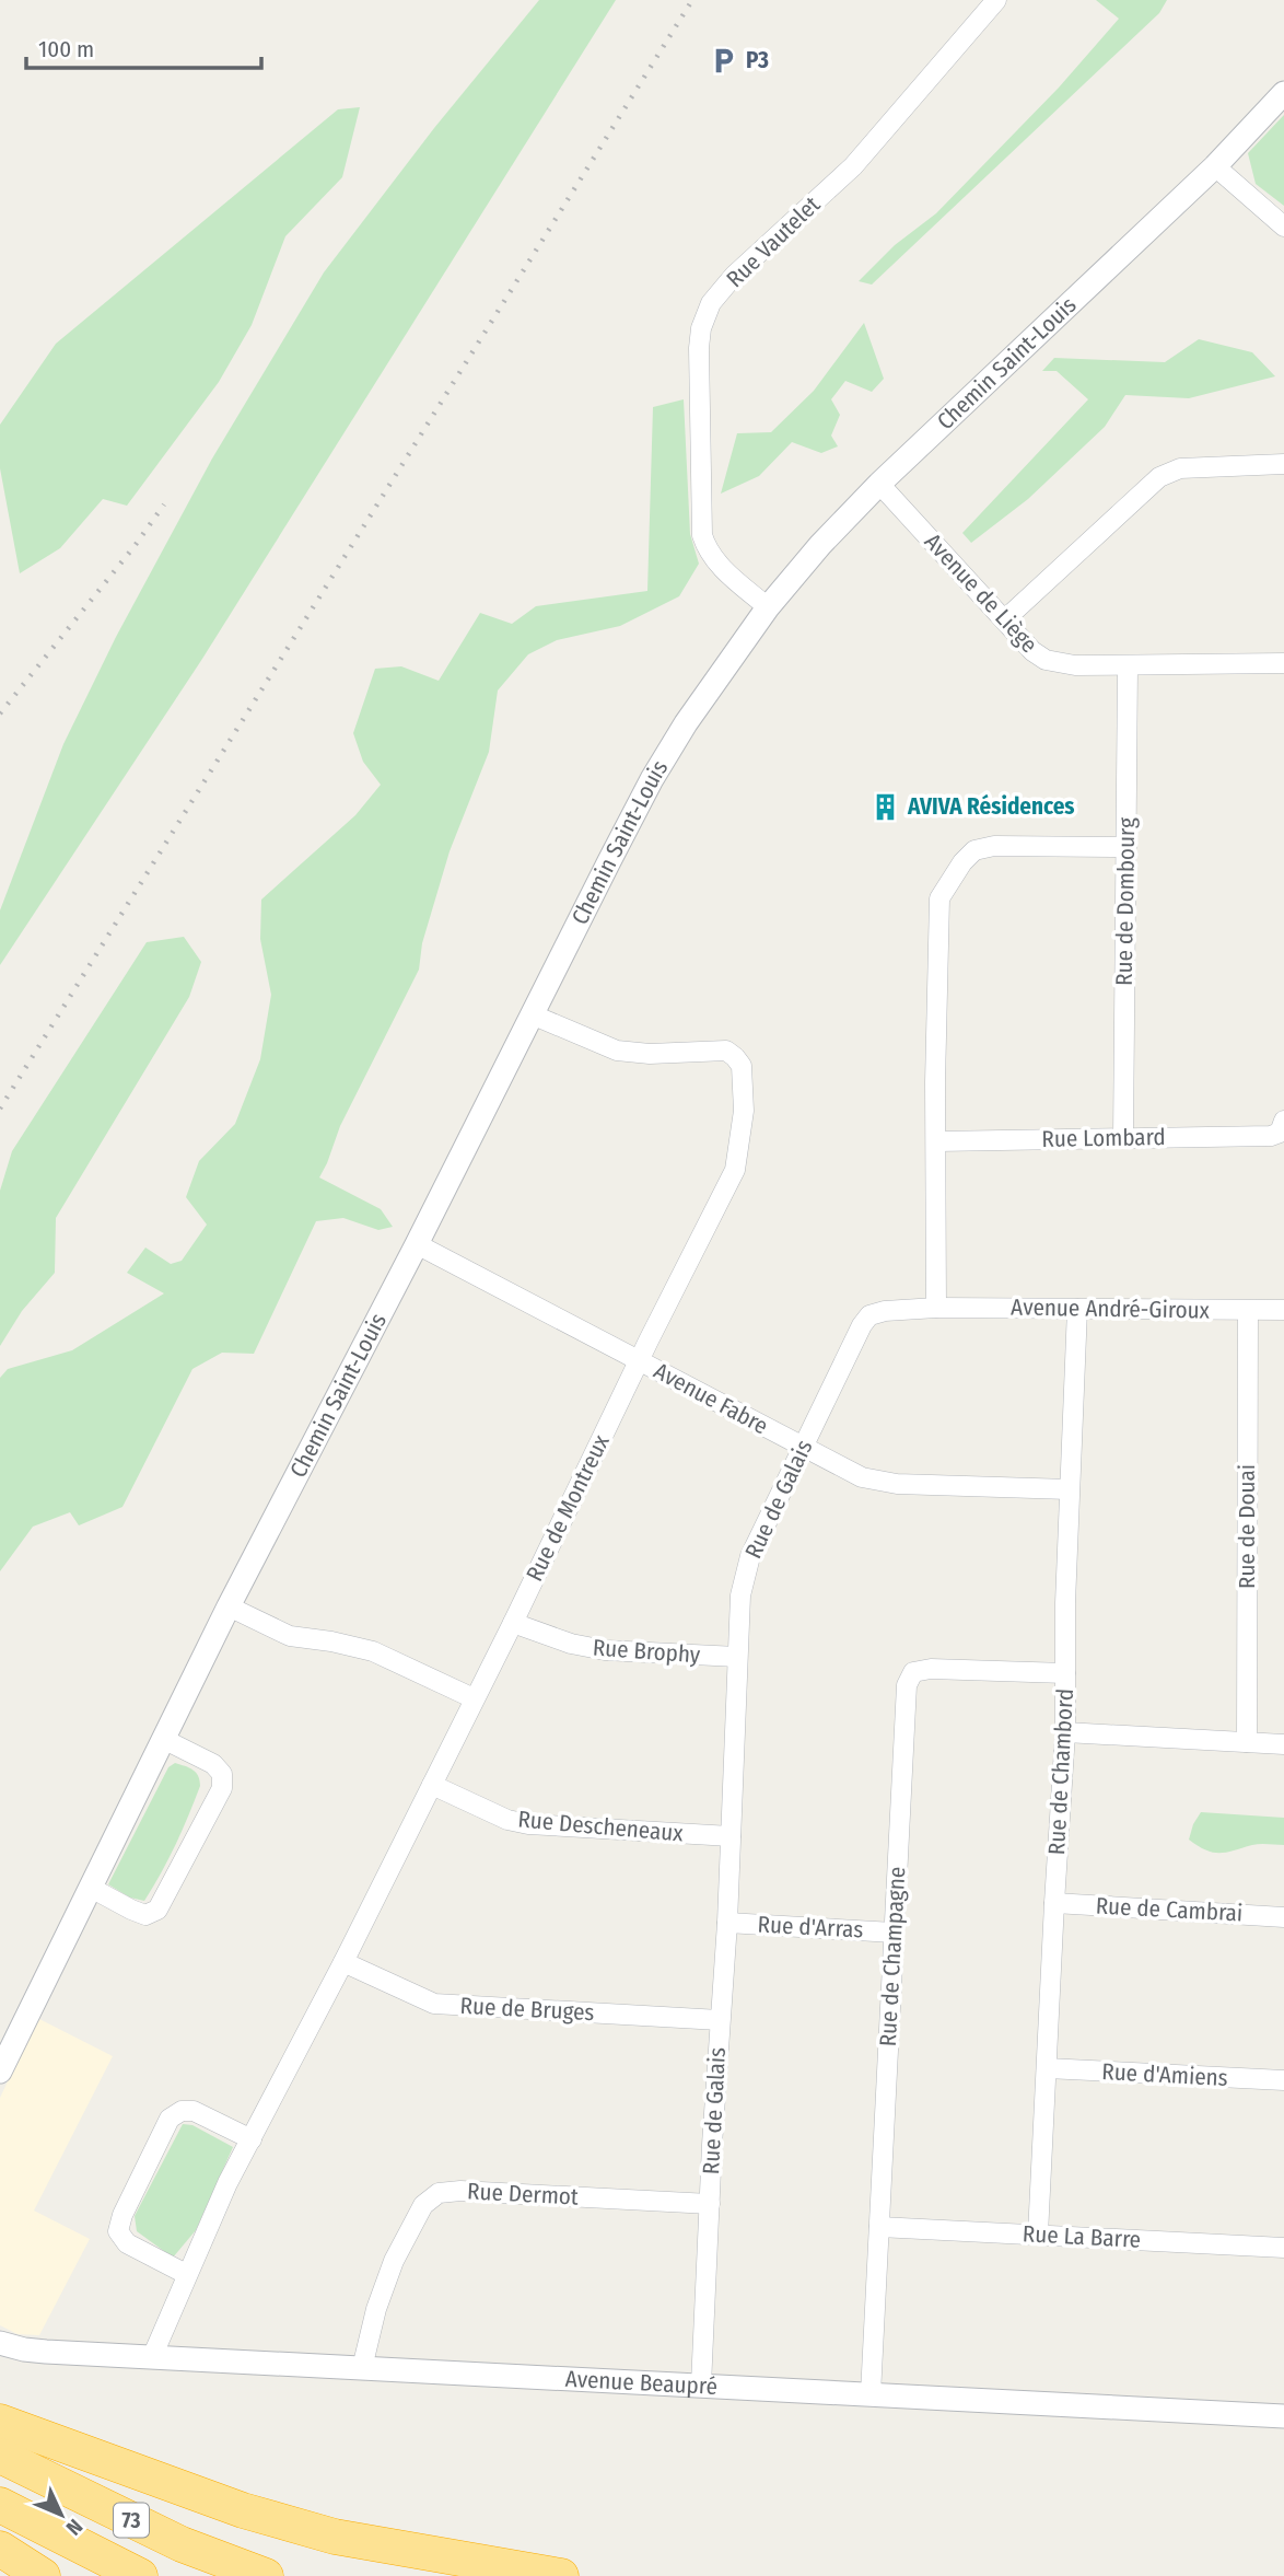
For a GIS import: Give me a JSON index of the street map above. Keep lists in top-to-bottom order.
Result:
{
  "streets": {
    "highway": ["73"],
    "street": [
      "Rue Vautelet",
      "Chemin Saint-Louis",
      "Avenue de Liège",
      "Rue de Dombourg",
      "Rue Lombard",
      "Avenue André-Giroux",
      "Avenue Fabre",
      "Rue de Galais",
      "Rue de Montreux",
      "Rue de Douai",
      "Rue Brophy",
      "Rue de Chambord",
      "Rue Descheneaux",
      "Rue de Cambrai",
      "Rue d'Arras",
      "Rue de Champagne",
      "Rue de Bruges",
      "Rue d'Amiens",
      "Rue Dermot",
      "Rue La Barre",
      "Avenue Beaupré"
    ]
  },
  "crossings": [
    ["Rue Vautelet", "Chemin Saint-Louis"],
    ["Chemin Saint-Louis", "Avenue de Liège"],
    ["Chemin Saint-Louis", "Avenue Fabre"],
    ["Chemin Saint-Louis", "Rue de Montreux"],
    ["Avenue de Liège", "Rue de Dombourg"],
    ["Rue de Dombourg", "Rue Lombard"],
    ["Avenue André-Giroux", "Rue de Galais"],
    ["Avenue André-Giroux", "Rue de Douai"],
    ["Avenue André-Giroux", "Rue de Chambord"],
    ["Avenue Fabre", "Rue de Galais"],
    ["Avenue Fabre", "Rue de Montreux"],
    ["Avenue Fabre", "Rue de Chambord"],
    ["Rue de Galais", "Rue Brophy"],
    ["Rue de Galais", "Rue Descheneaux"],
    ["Rue de Galais", "Rue d'Arras"],
    ["Rue de Galais", "Rue de Bruges"],
    ["Rue de Galais", "Rue Dermot"],
    ["Rue de Galais", "Avenue Beaupré"],
    ["Rue de Montreux", "Rue Brophy"],
    ["Rue de Montreux", "Rue Descheneaux"],
    ["Rue de Montreux", "Rue de Bruges"],
    ["Rue de Montreux", "Avenue Beaupré"],
    ["Rue de Chambord", "Rue de Cambrai"],
    ["Rue de Chambord", "Rue de Champagne"],
    ["Rue de Chambord", "Rue d'Amiens"],
    ["Rue de Chambord", "Rue La Barre"],
    ["Rue d'Arras", "Rue de Champagne"],
    ["Rue de Champagne", "Rue La Barre"],
    ["Rue de Champagne", "Avenue Beaupré"],
    ["Rue Dermot", "Avenue Beaupré"]
  ],
  "places": {
    "parking": ["P3"],
    "building": ["AVIVA Résidences"]
  },
  "scale_bar": "100 m",
  "north": "bottom right"
}
